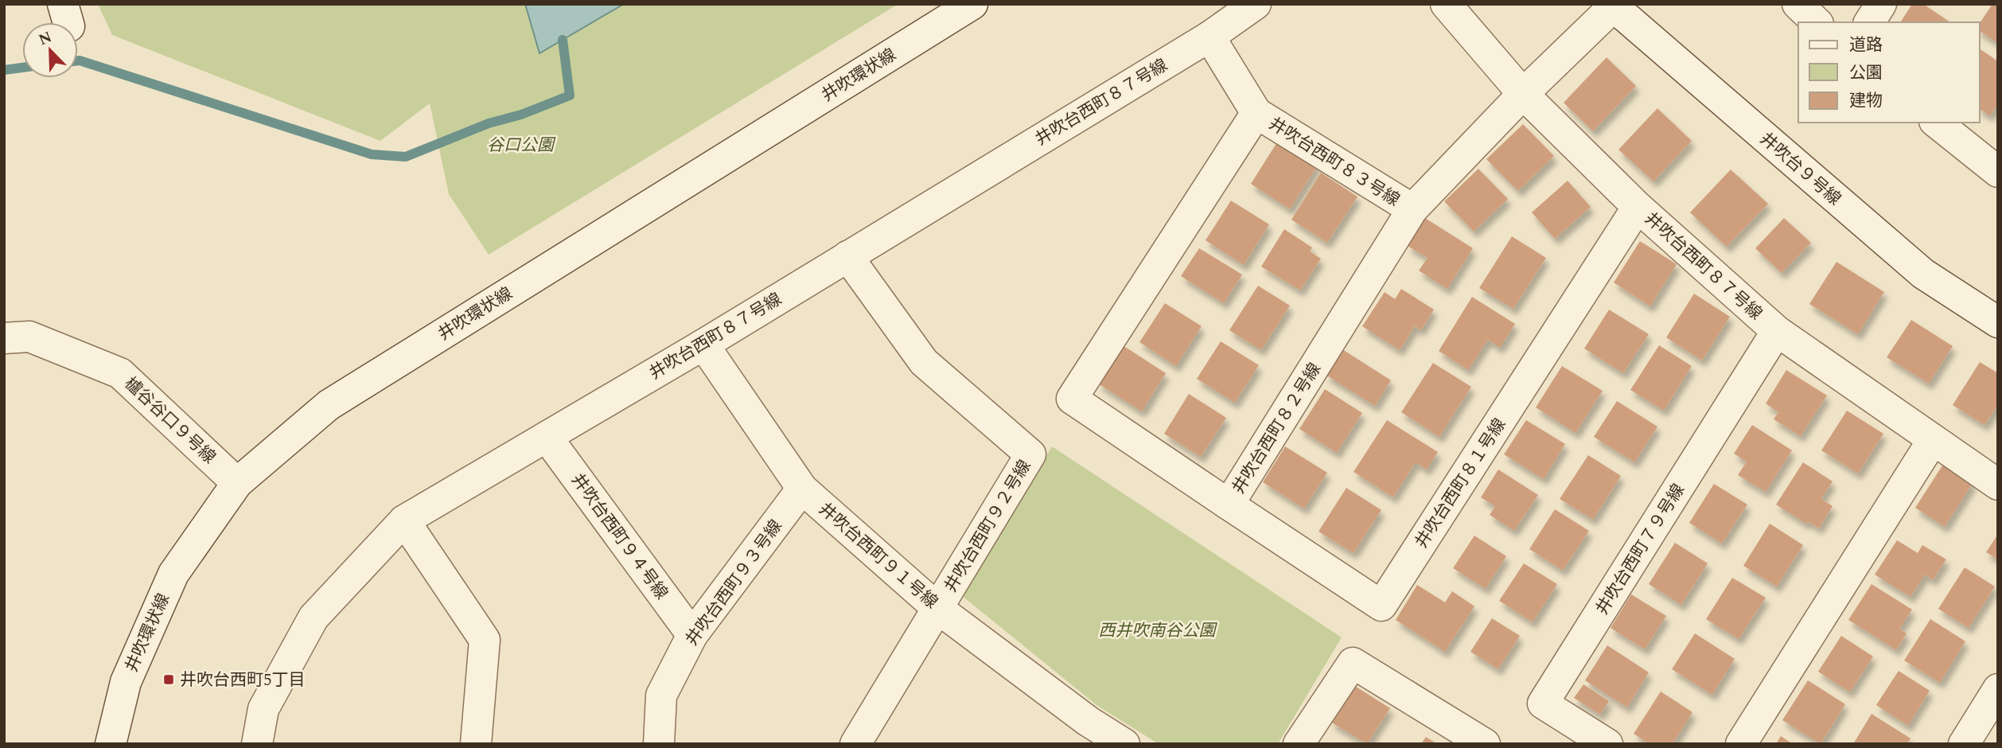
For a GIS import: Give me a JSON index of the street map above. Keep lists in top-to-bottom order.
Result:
{
  "streets": {
    "street": [
      "井吹環状線",
      "井吹台西町８７号線",
      "井吹台西町８３号線",
      "井吹台９号線",
      "櫨谷谷口９号線",
      "井吹台西町８２号線",
      "井吹台西町８１号線",
      "井吹台西町９２号線",
      "井吹台西町９４号線",
      "井吹台西町７９号線",
      "井吹台西町９１号線",
      "井吹台西町９３号線"
    ]
  },
  "crossings": [
    ["井吹環状線", "櫨谷谷口９号線"],
    ["井吹台西町８７号線", "井吹台西町８２号線"],
    ["井吹台西町８７号線", "井吹台西町８１号線"],
    ["井吹台西町８７号線", "井吹台西町９２号線"],
    ["井吹台西町８７号線", "井吹台西町９４号線"],
    ["井吹台西町８７号線", "井吹台西町７９号線"],
    ["井吹台西町８７号線", "井吹台西町９１号線"],
    ["井吹台西町８３号線", "井吹台西町８２号線"],
    ["井吹台９号線", "井吹台西町８２号線"],
    ["井吹台西町８２号線", "井吹台西町８１号線"],
    ["井吹台西町９２号線", "井吹台西町９１号線"],
    ["井吹台西町９４号線", "井吹台西町９３号線"],
    ["井吹台西町９１号線", "井吹台西町９３号線"]
  ],
  "parks": ["谷口公園", "西井吹南谷公園"],
  "places": {
    "transit": ["井吹台西町5丁目"]
  },
  "legend": ["道路", "公園", "建物"],
  "north": "top left"
}
